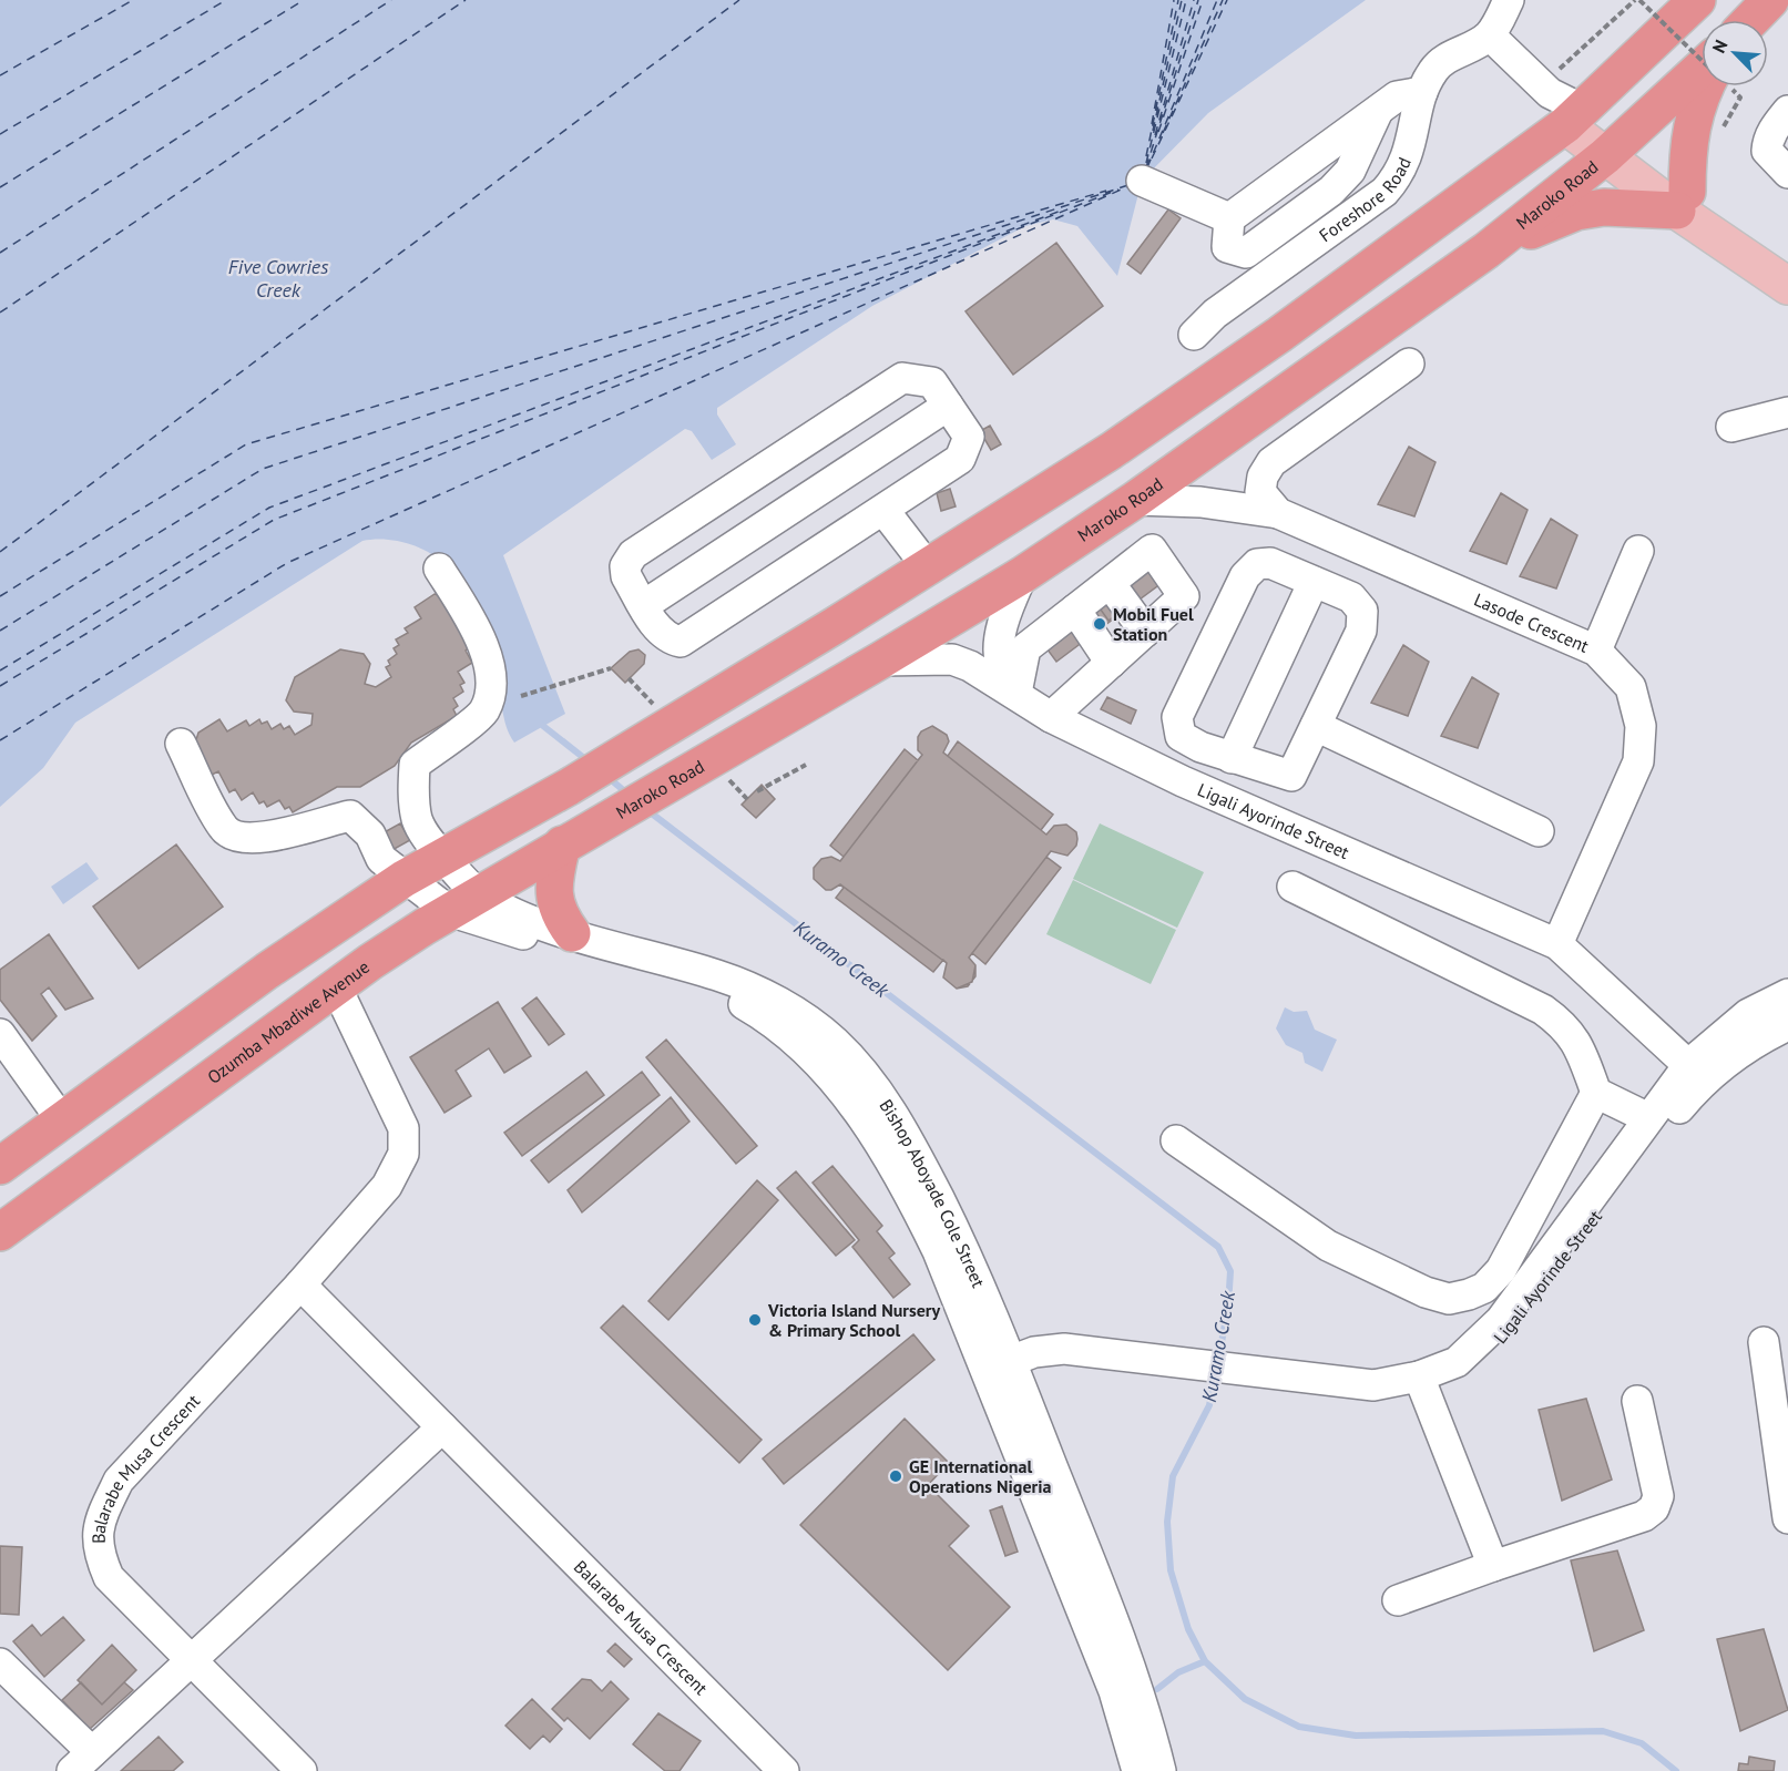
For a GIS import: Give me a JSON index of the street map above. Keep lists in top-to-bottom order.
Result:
{
  "streets": {
    "highway": ["Maroko Road", "Ozumba Mbadiwe Avenue"],
    "street": [
      "Foreshore Road",
      "Lasode Crescent",
      "Ligali Ayorinde Street",
      "Bishop Aboyade Cole Street",
      "Balarabe Musa Crescent"
    ]
  },
  "crossings": [
    ["Maroko Road", "Lasode Crescent"],
    ["Maroko Road", "Ligali Ayorinde Street"],
    ["Maroko Road", "Ozumba Mbadiwe Avenue"],
    ["Lasode Crescent", "Ligali Ayorinde Street"],
    ["Ligali Ayorinde Street", "Bishop Aboyade Cole Street"],
    ["Ozumba Mbadiwe Avenue", "Bishop Aboyade Cole Street"],
    ["Ozumba Mbadiwe Avenue", "Balarabe Musa Crescent"]
  ],
  "water": ["Five Cowries Creek", "Kuramo Creek"],
  "places": ["Mobil Fuel Station", "Victoria Island Nursery & Primary School", "GE International Operations Nigeria"],
  "north": "top left"
}
